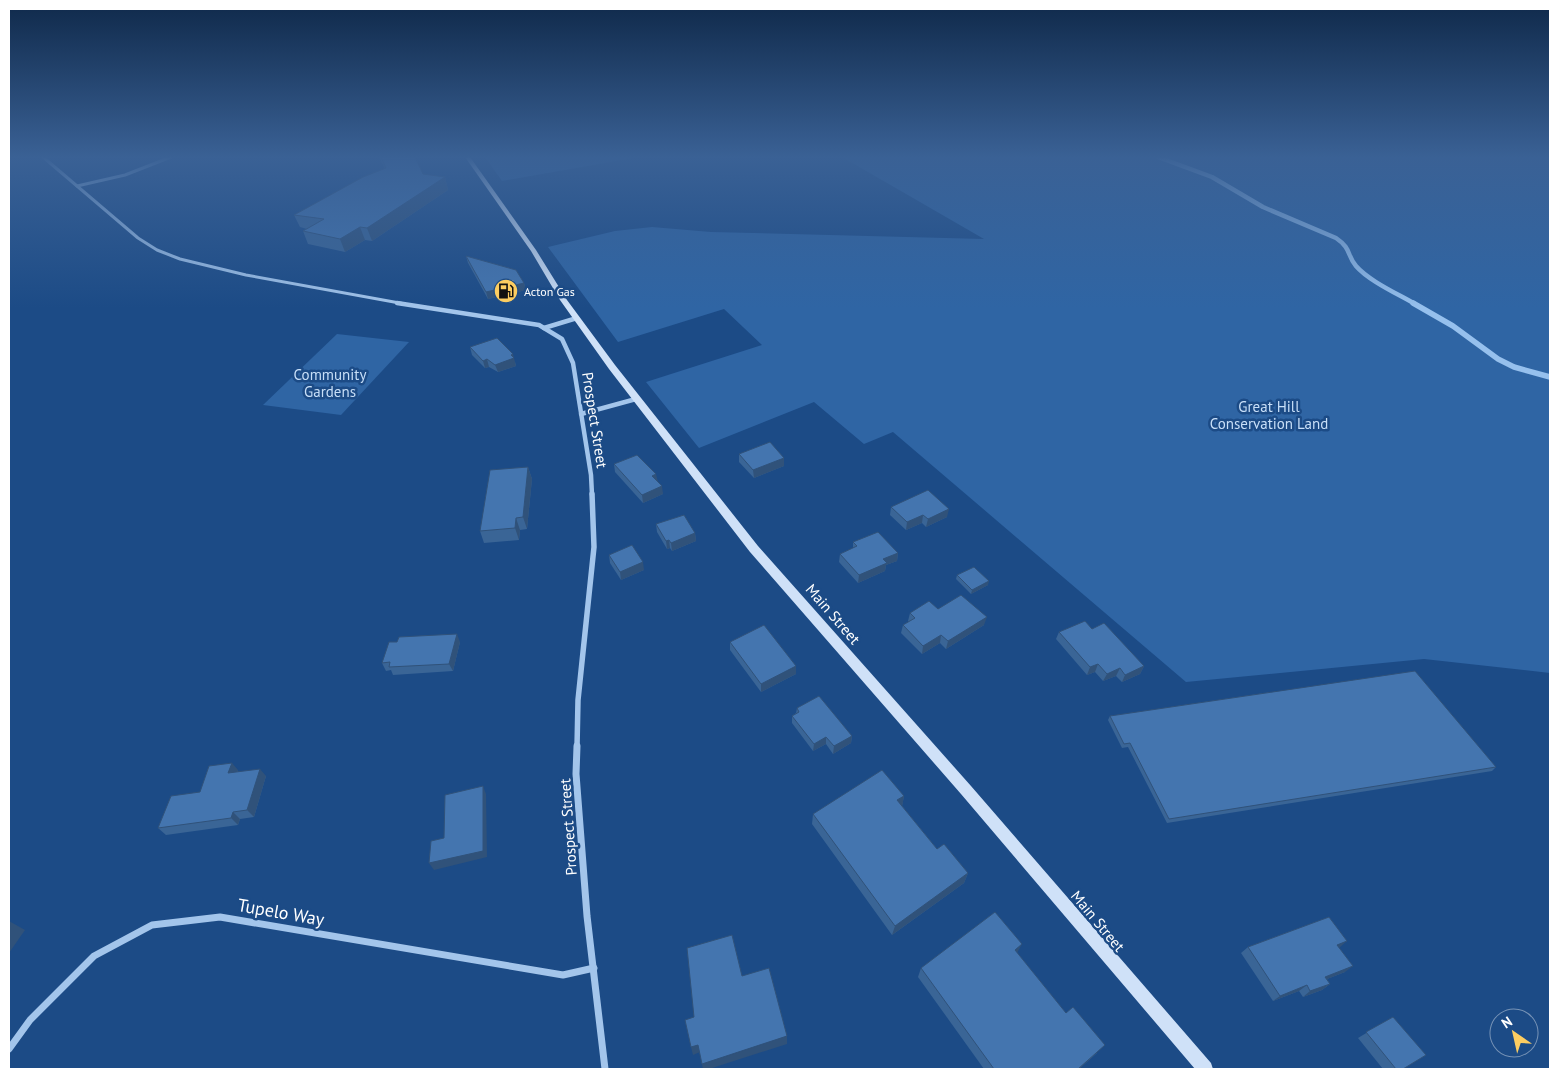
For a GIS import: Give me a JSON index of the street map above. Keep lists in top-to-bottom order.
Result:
{
  "streets": {
    "main road": ["Main Street"],
    "street": ["Prospect Street", "Tupelo Way"]
  },
  "crossings": [
    ["Prospect Street", "Tupelo Way"]
  ],
  "parks": ["Community Gardens", "Great Hill Conservation Land"],
  "places": {
    "fuel station": ["Acton Gas"]
  },
  "north": "top left"
}
